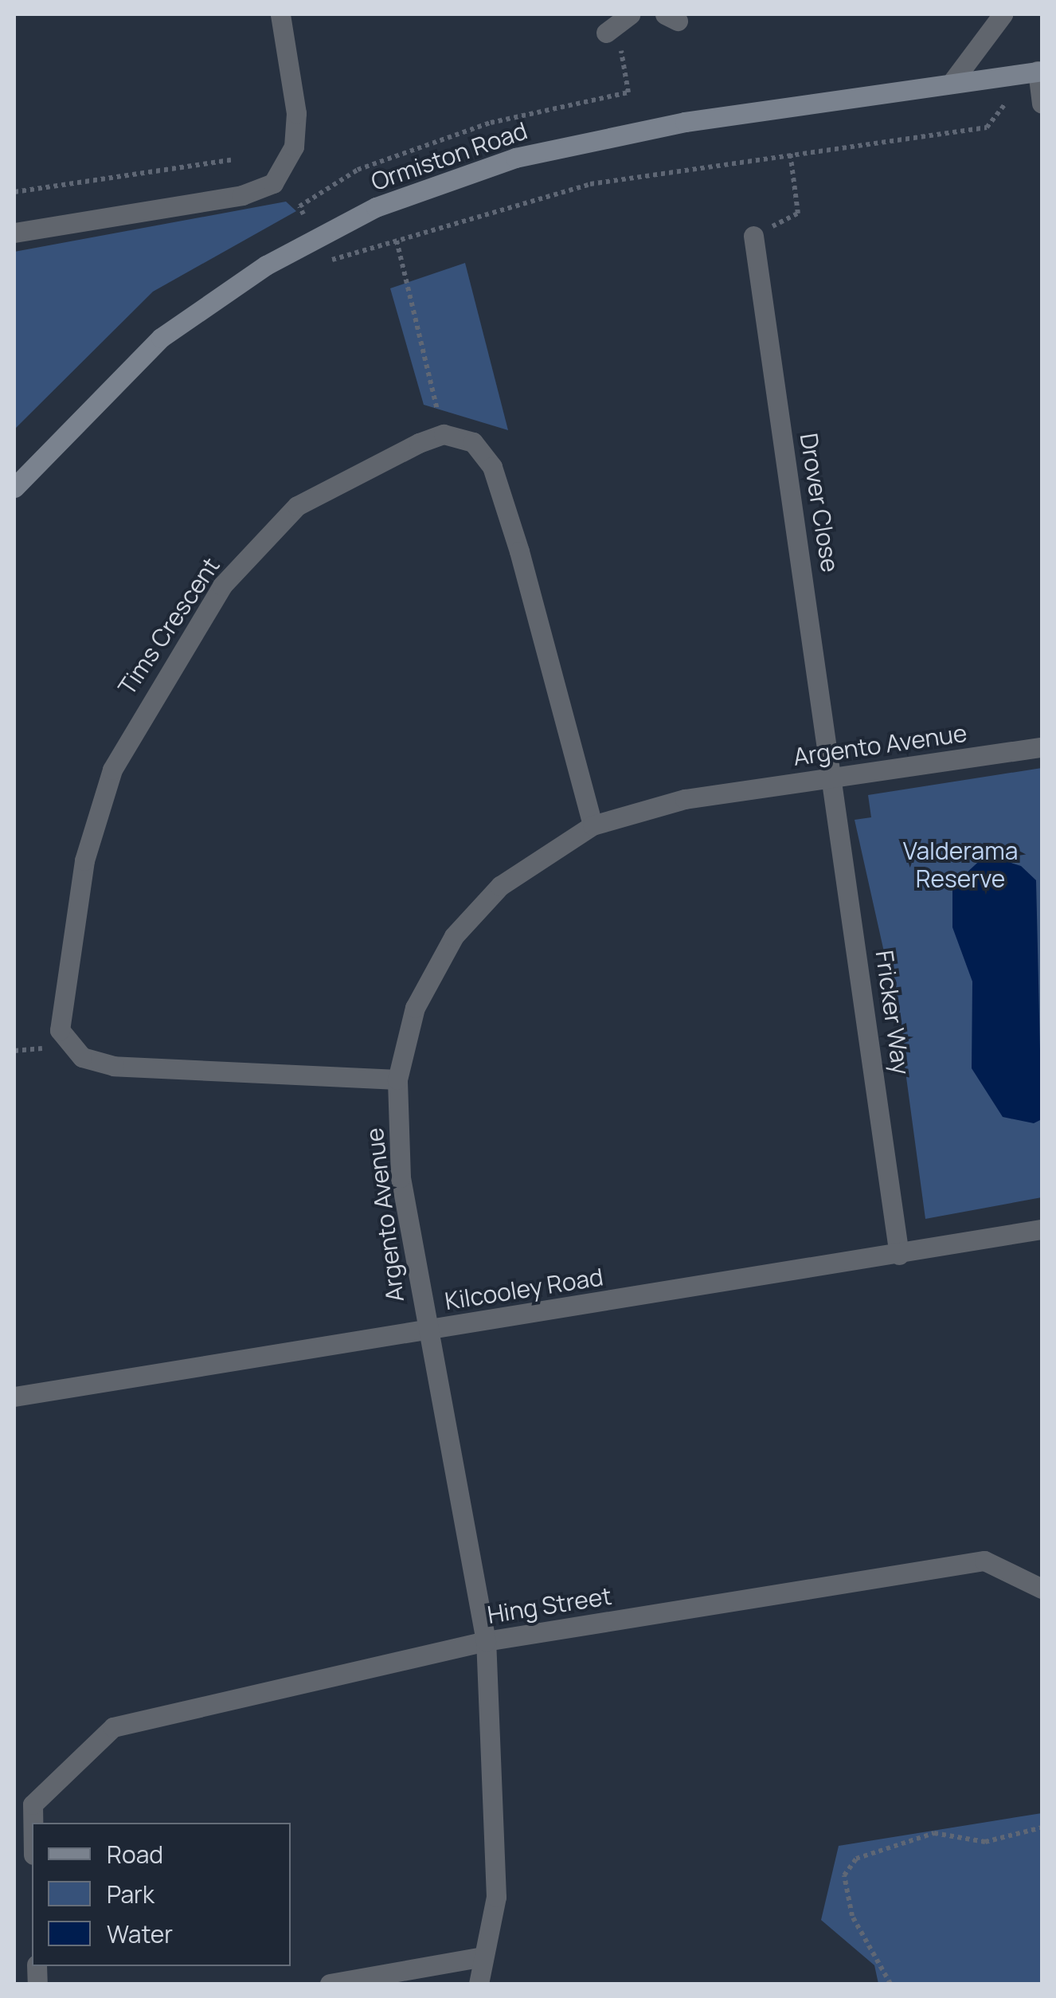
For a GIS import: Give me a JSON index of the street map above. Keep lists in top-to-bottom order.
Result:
{
  "streets": {
    "main road": ["Ormiston Road"],
    "street": [
      "Drover Close",
      "Tims Crescent",
      "Argento Avenue",
      "Fricker Way",
      "Kilcooley Road",
      "Hing Street"
    ]
  },
  "crossings": [
    ["Drover Close", "Argento Avenue"],
    ["Drover Close", "Fricker Way"],
    ["Tims Crescent", "Argento Avenue"],
    ["Argento Avenue", "Fricker Way"],
    ["Argento Avenue", "Kilcooley Road"],
    ["Argento Avenue", "Hing Street"],
    ["Fricker Way", "Kilcooley Road"]
  ],
  "parks": ["Valderama Reserve"],
  "legend": ["Road", "Park", "Water"]
}
